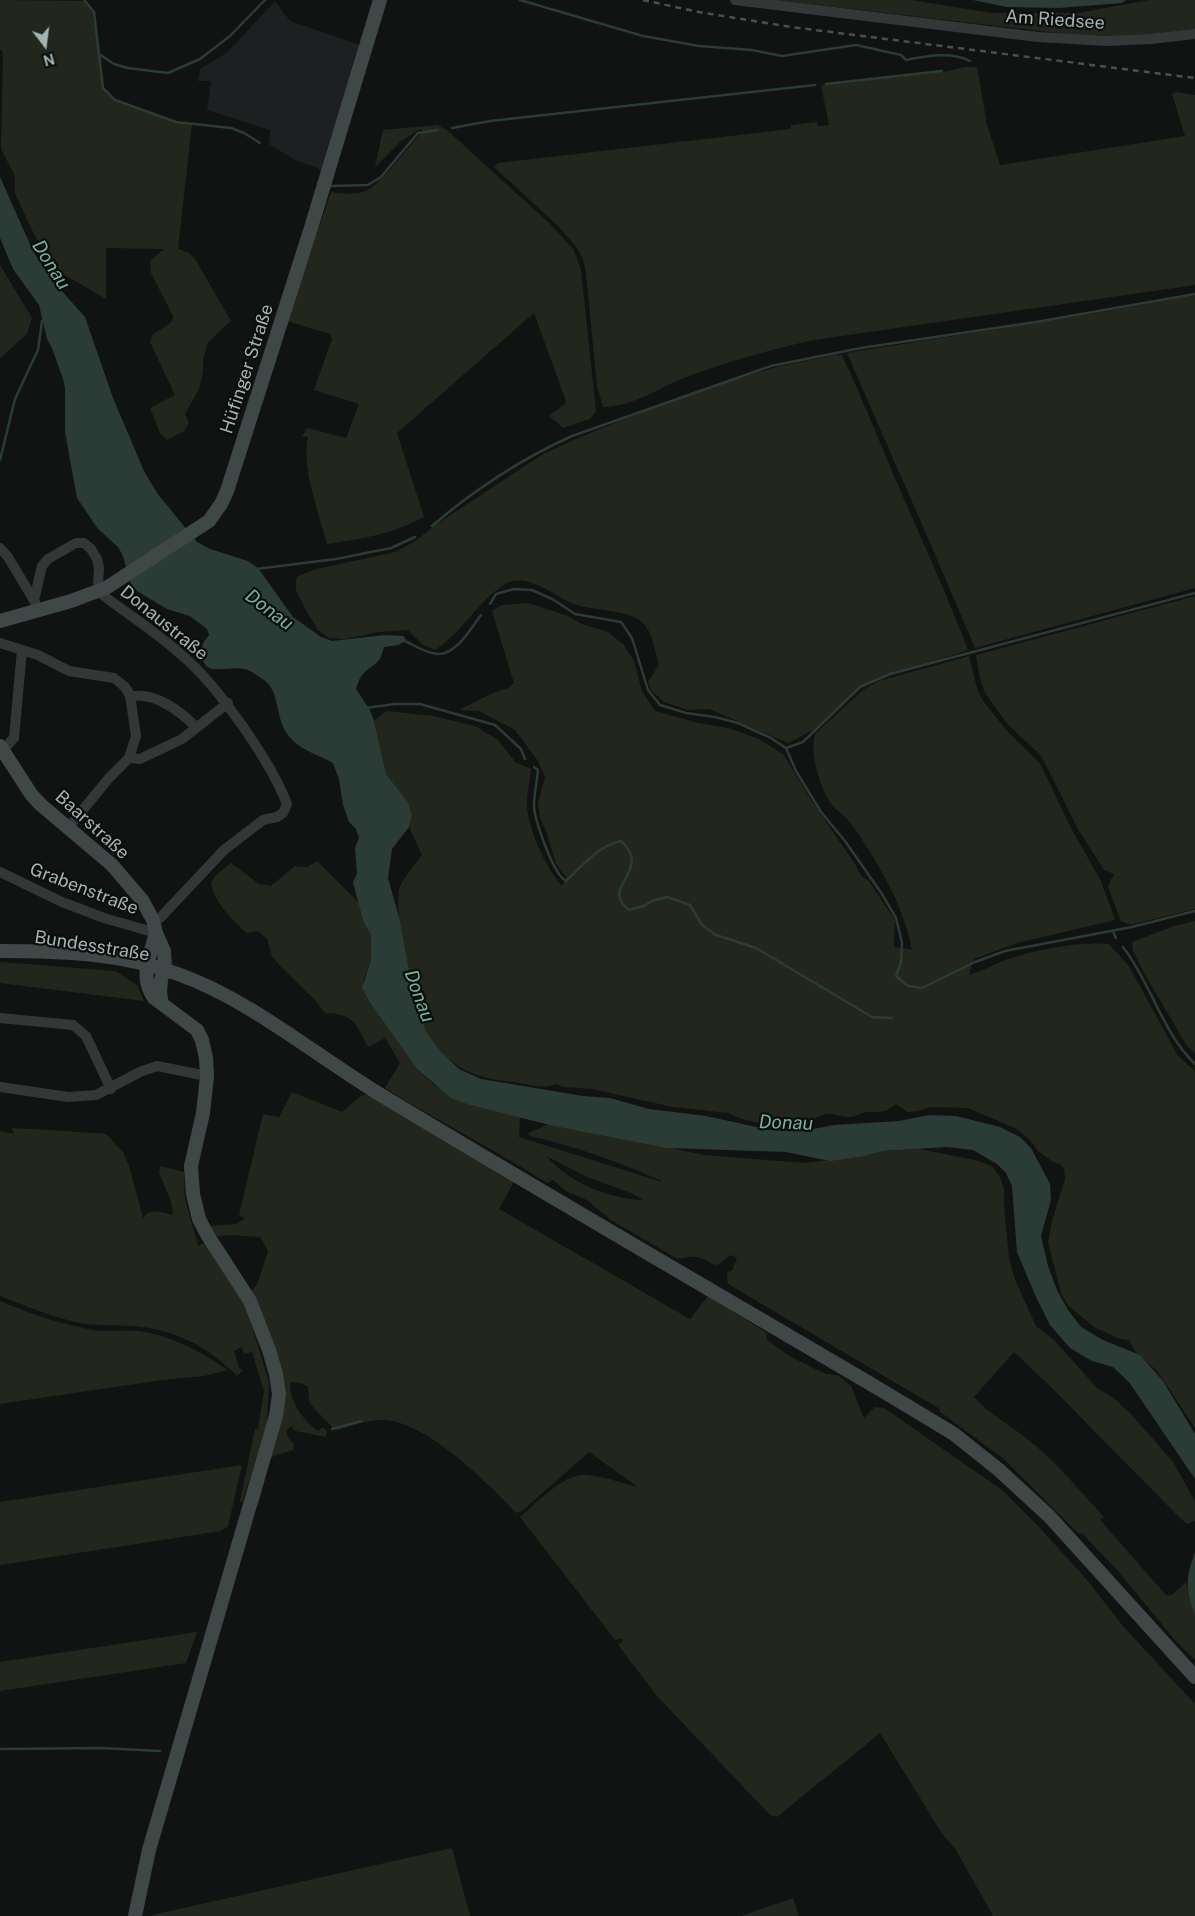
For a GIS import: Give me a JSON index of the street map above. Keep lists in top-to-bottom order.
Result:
{
  "streets": {
    "street": [
      "Am Riedsee",
      "Hüfinger Straße",
      "Donaustraße",
      "Baarstraße",
      "Grabenstraße",
      "Bundesstraße"
    ]
  },
  "crossings": [
    ["Hüfinger Straße", "Donaustraße"],
    ["Donaustraße", "Baarstraße"],
    ["Donaustraße", "Grabenstraße"],
    ["Baarstraße", "Grabenstraße"],
    ["Baarstraße", "Bundesstraße"]
  ],
  "water": ["Donau"],
  "north": "bottom"
}
